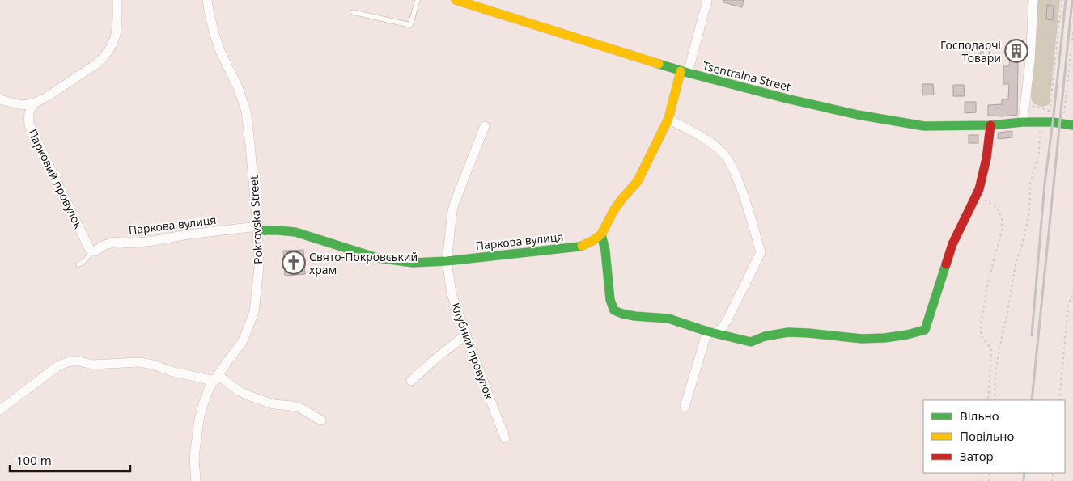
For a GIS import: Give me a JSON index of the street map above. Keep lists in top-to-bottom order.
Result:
{
  "streets": {
    "street": [
      "Tsentralna Street",
      "Парковий провулок",
      "Pokrovska Street",
      "Паркова вулиця",
      "Клубний провулок"
    ]
  },
  "crossings": [
    ["Парковий провулок", "Паркова вулиця"],
    ["Pokrovska Street", "Паркова вулиця"],
    ["Паркова вулиця", "Клубний провулок"]
  ],
  "places": {
    "building": ["Господарчі Товари"],
    "church": ["Свято-Покровський храм"]
  },
  "legend": ["Вільно", "Повільно", "Затор"],
  "scale_bar": "100 m"
}
